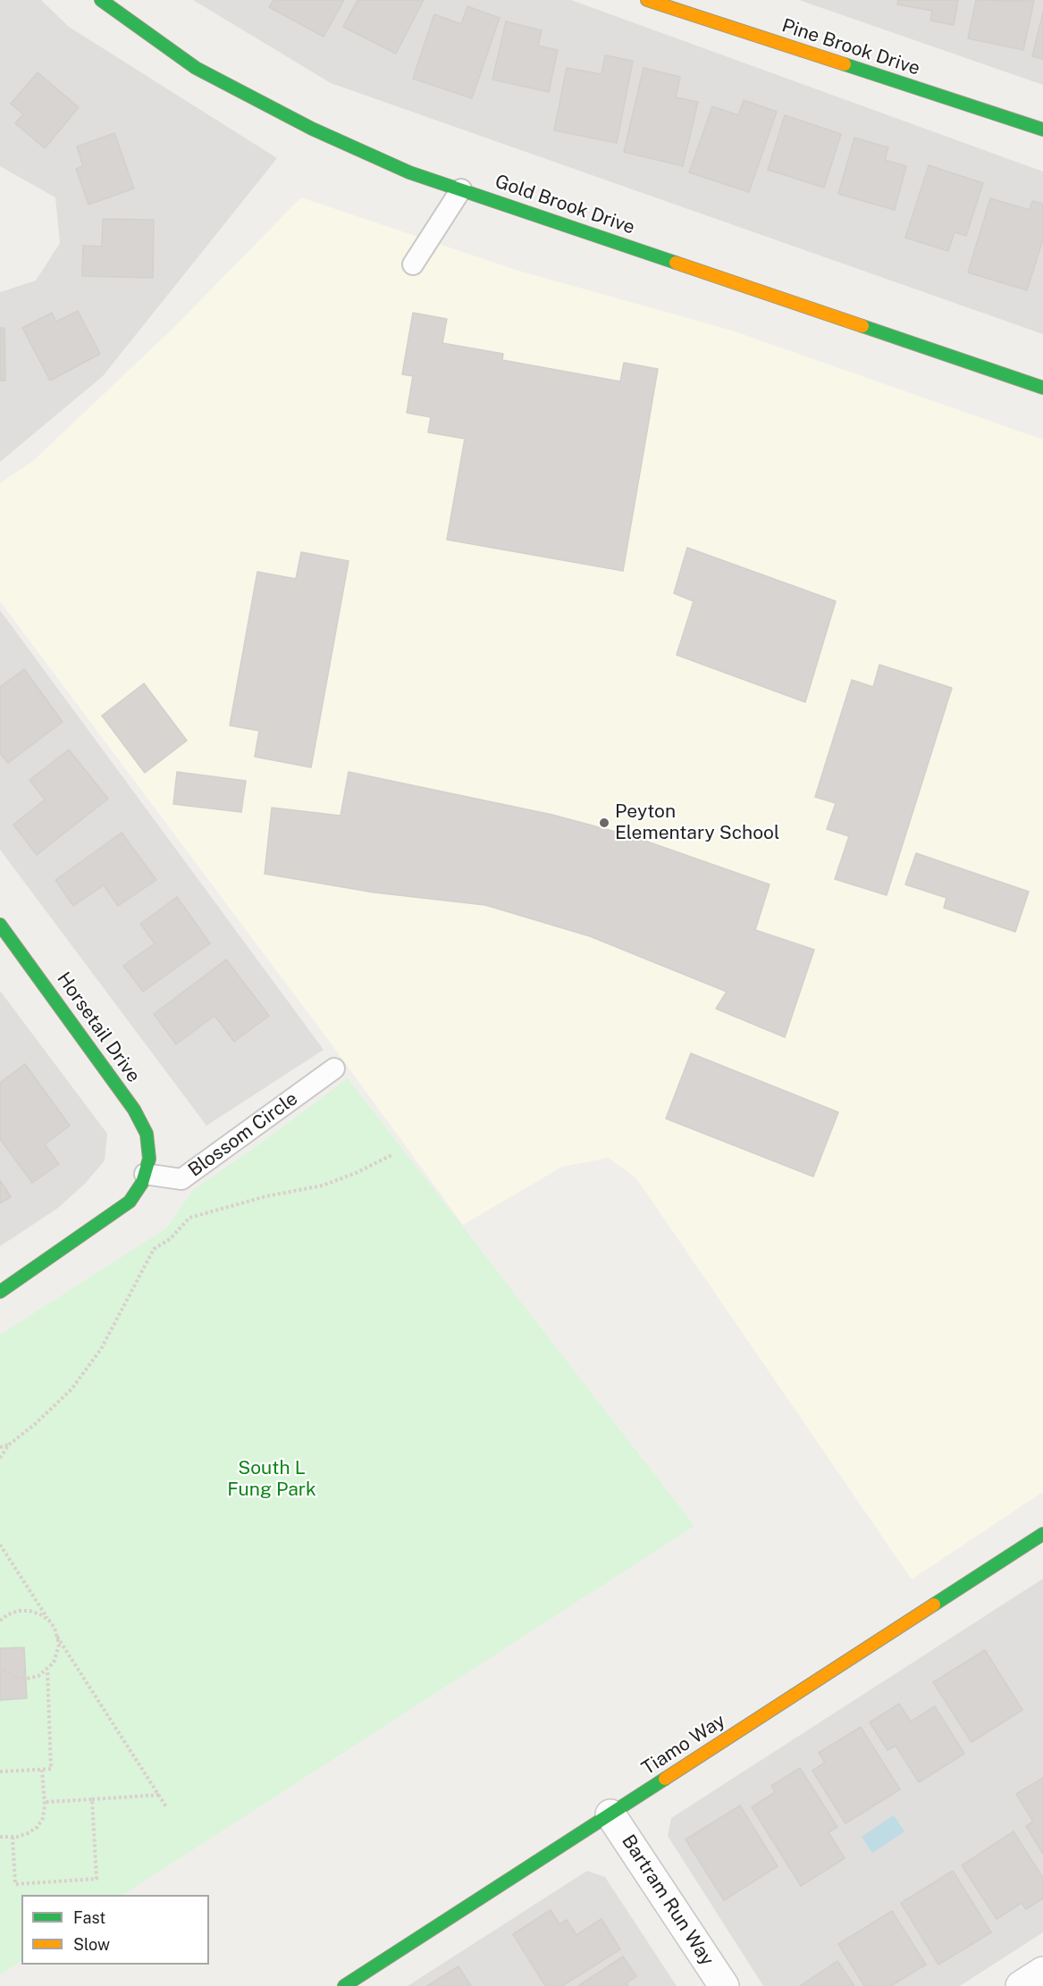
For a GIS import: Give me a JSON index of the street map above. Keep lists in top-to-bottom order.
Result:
{
  "streets": {
    "street": [
      "Pine Brook Drive",
      "Gold Brook Drive",
      "Horsetail Drive",
      "Tiamo Way",
      "Bartram Run Way"
    ],
    "lane": ["Blossom Circle"]
  },
  "crossings": [
    ["Horsetail Drive", "Blossom Circle"],
    ["Tiamo Way", "Bartram Run Way"]
  ],
  "parks": ["South L Fung Park"],
  "places": ["Peyton Elementary School"],
  "legend": ["Fast", "Slow"]
}
